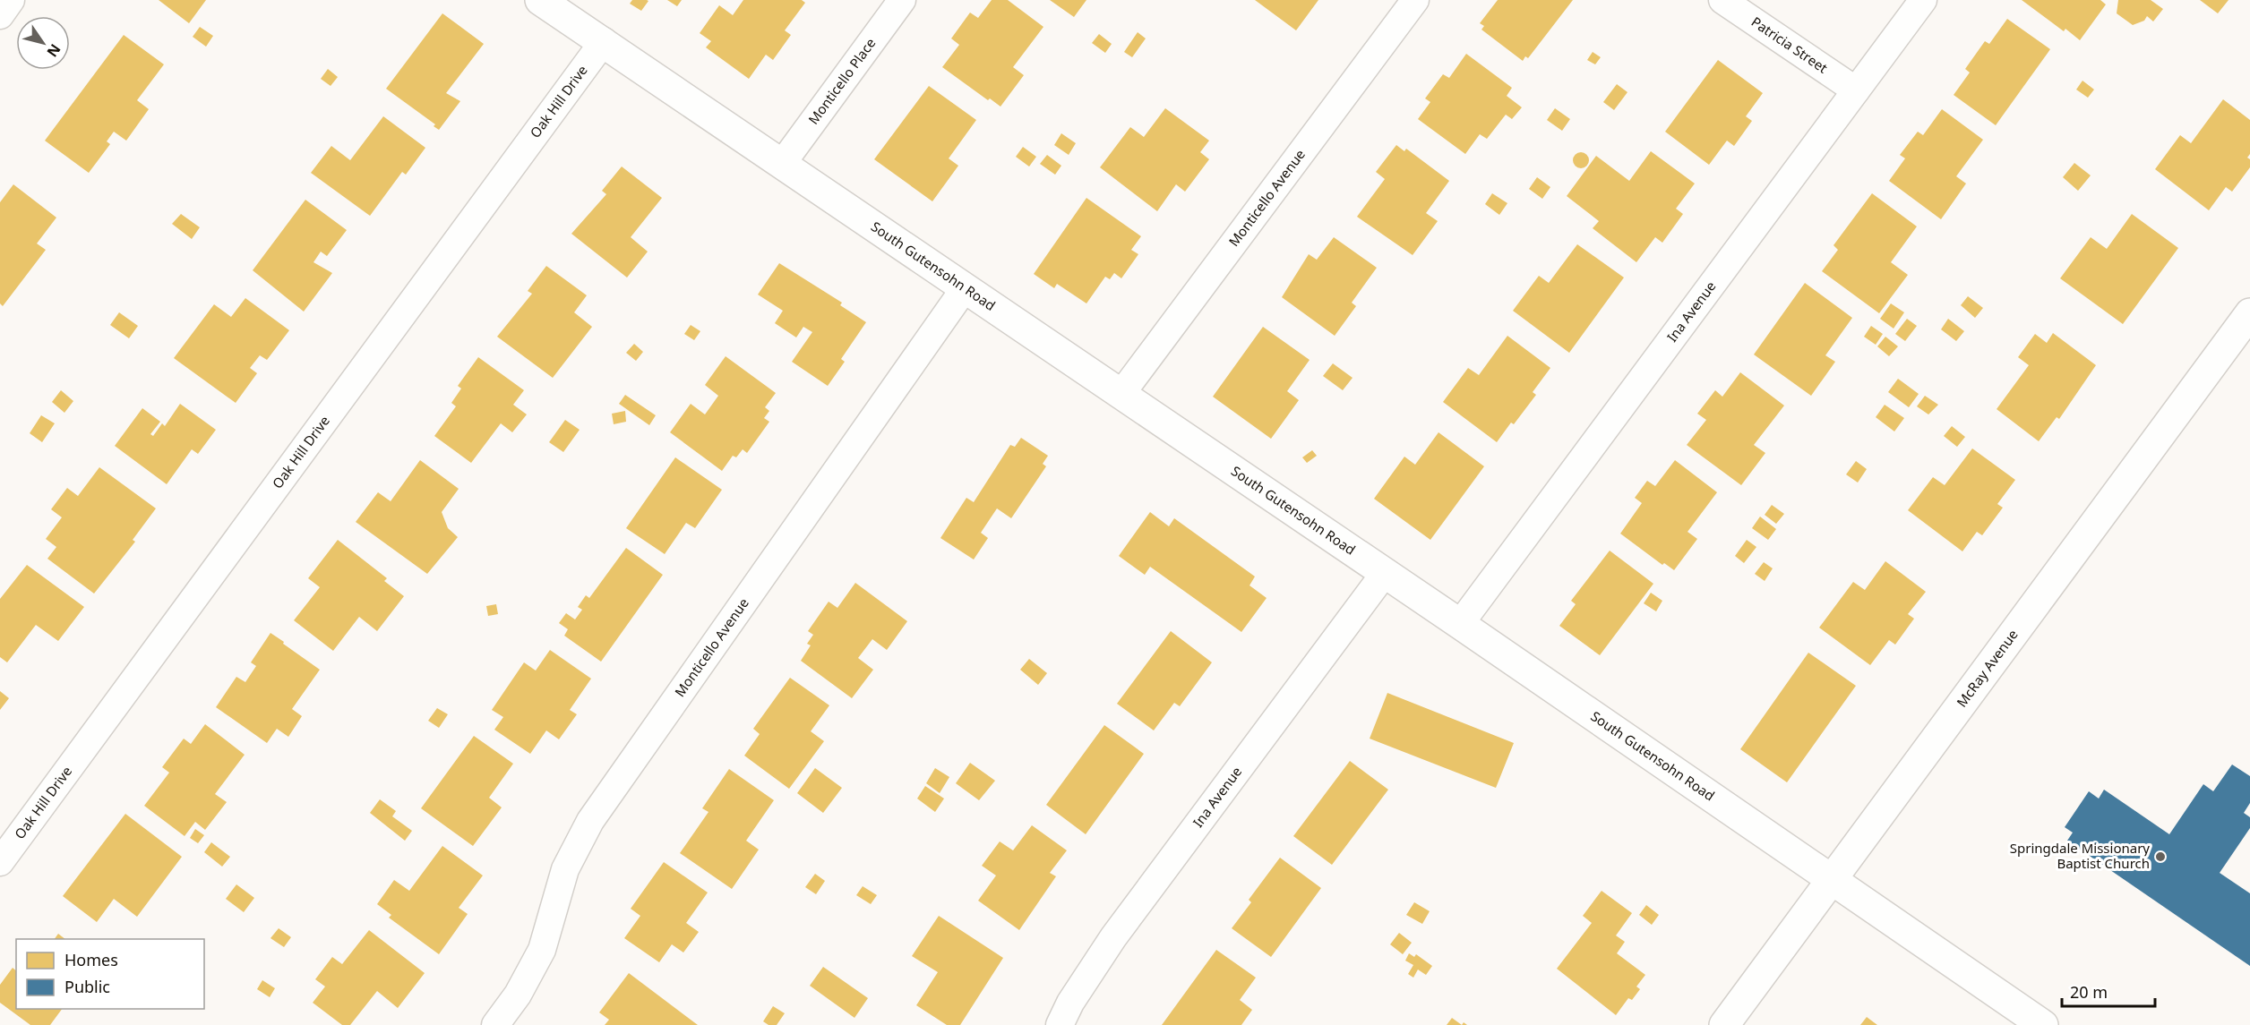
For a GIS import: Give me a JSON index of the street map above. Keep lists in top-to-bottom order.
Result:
{
  "streets": {
    "street": [
      "Patricia Street",
      "Monticello Place",
      "Oak Hill Drive",
      "Monticello Avenue",
      "South Gutensohn Road",
      "Ina Avenue",
      "McRay Avenue"
    ]
  },
  "crossings": [
    ["Patricia Street", "Ina Avenue"],
    ["Monticello Place", "South Gutensohn Road"],
    ["Oak Hill Drive", "South Gutensohn Road"],
    ["Monticello Avenue", "South Gutensohn Road"],
    ["South Gutensohn Road", "Ina Avenue"],
    ["South Gutensohn Road", "McRay Avenue"]
  ],
  "places": ["Springdale Missionary Baptist Church"],
  "legend": ["Homes", "Public"],
  "scale_bar": "20 m",
  "north": "bottom right"
}
